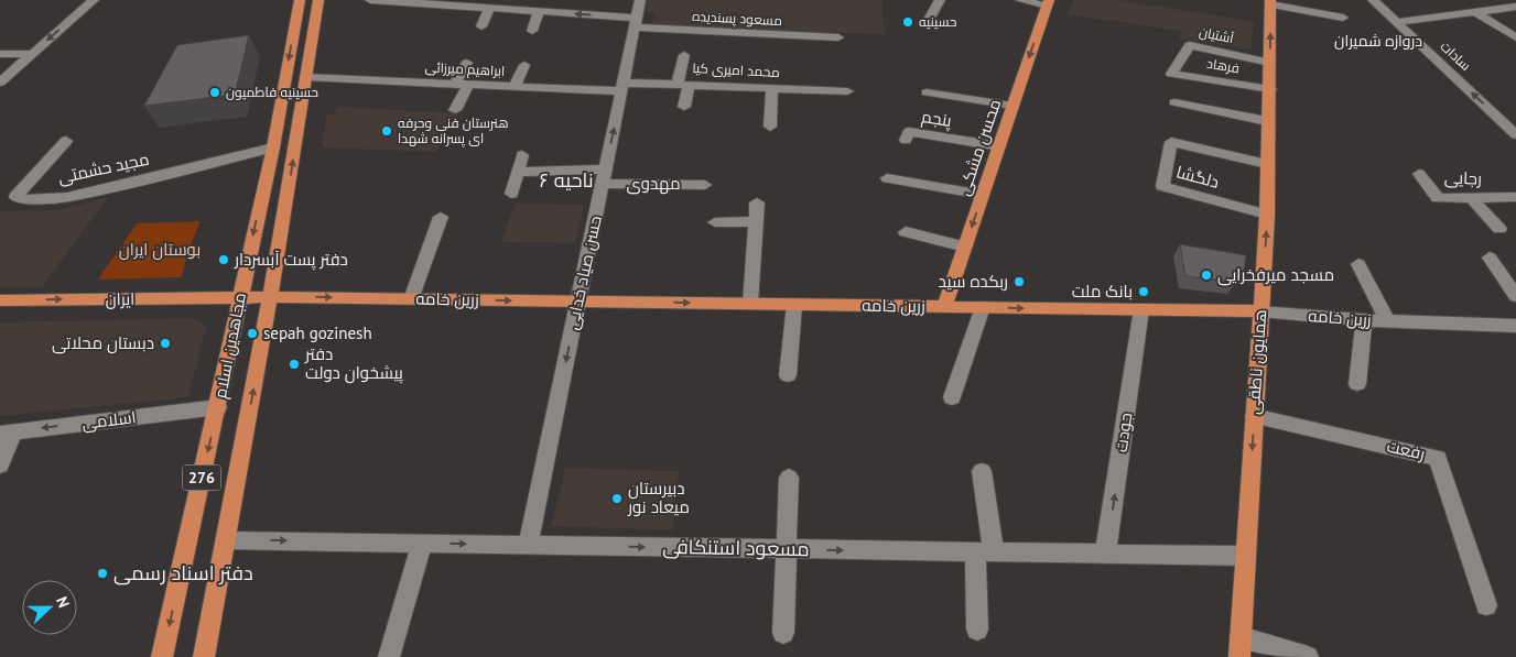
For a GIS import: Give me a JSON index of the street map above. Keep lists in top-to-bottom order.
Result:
{
  "streets": {
    "main road": [
      "محسن مشکی",
      "ایران",
      "زرین خامه",
      "مجاهدین اسلام",
      "همایون ناطقی",
      "276"
    ],
    "street": [
      "مسعود پسندیده",
      "آشتیان",
      "سادات",
      "فرهاد",
      "ابراهیم میرزائی",
      "محمد امیری کیا",
      "پنجم",
      "مجید حشمتی",
      "دلگشا",
      "رجایی",
      "مهدوی",
      "حسن صیاد خدایی",
      "اسلامی",
      "جودت",
      "رفعت",
      "مسعود استنکافی"
    ]
  },
  "crossings": [
    ["مسعود پسندیده", "حسن صیاد خدایی"],
    ["آشتیان", "فرهاد"],
    ["آشتیان", "همایون ناطقی"],
    ["فرهاد", "همایون ناطقی"],
    ["ابراهیم میرزائی", "محمد امیری کیا"],
    ["ابراهیم میرزائی", "حسن صیاد خدایی"],
    ["ابراهیم میرزائی", "مجاهدین اسلام"],
    ["محمد امیری کیا", "حسن صیاد خدایی"],
    ["پنجم", "محسن مشکی"],
    ["محسن مشکی", "زرین خامه"],
    ["مجید حشمتی", "مجاهدین اسلام"],
    ["دلگشا", "همایون ناطقی"],
    ["مهدوی", "حسن صیاد خدایی"],
    ["حسن صیاد خدایی", "زرین خامه"],
    ["حسن صیاد خدایی", "مسعود استنکافی"],
    ["ایران", "زرین خامه"],
    ["ایران", "مجاهدین اسلام"],
    ["زرین خامه", "مجاهدین اسلام"],
    ["زرین خامه", "همایون ناطقی"],
    ["زرین خامه", "جودت"],
    ["مجاهدین اسلام", "اسلامی"],
    ["مجاهدین اسلام", "مسعود استنکافی"],
    ["همایون ناطقی", "رفعت"],
    ["همایون ناطقی", "مسعود استنکافی"],
    ["جودت", "مسعود استنکافی"]
  ],
  "one_way": [
    "محسن مشکی",
    "ایران",
    "زرین خامه",
    "اسلامی",
    "جودت",
    "مسعود استنکافی"
  ],
  "districts": ["دروازه شمیران", "ناحیه ۶"],
  "parks": ["بوستان ایران"],
  "places": [
    "حسینیه",
    "حسینیه فاطمیون",
    "هنرستان فنی وحرفه ای پسرانه شهدا",
    "دفتر پست آبسردار",
    "مسجد میرفخرایی",
    "ربکده سید",
    "بانک ملت",
    "sepah gozinesh",
    "دبستان محلاتی",
    "دفتر پیشخوان دولت",
    "دبیرستان میعاد نور",
    "دفتر اسناد رسمی"
  ],
  "north": "right"
}
